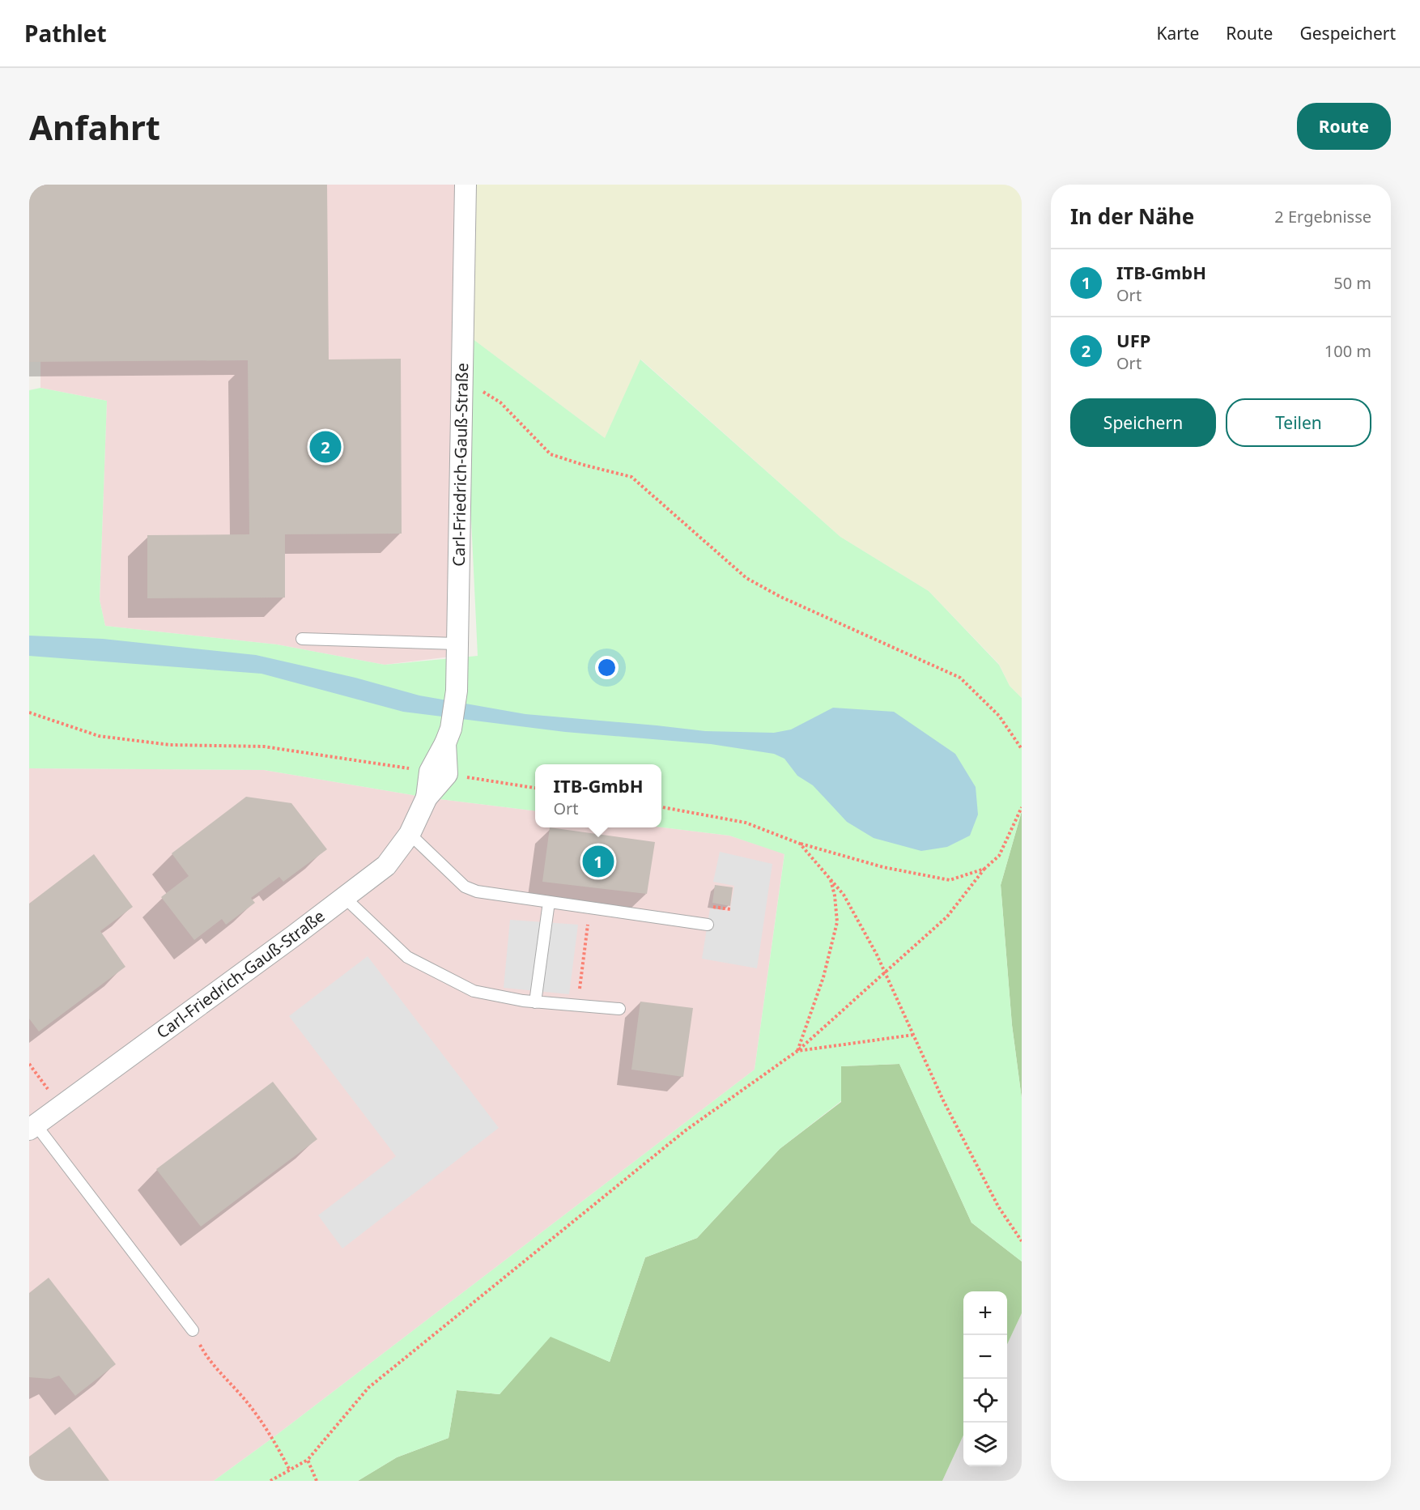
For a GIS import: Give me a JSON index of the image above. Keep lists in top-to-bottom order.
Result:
{
  "streets": {
    "street": ["Carl-Friedrich-Gauß-Straße"]
  },
  "page": {
    "header": "Pathlet",
    "nav": ["Karte", "Route", "Gespeichert"],
    "buttons": [
      "Route",
      ["Speichern", "Teilen"]
    ],
    "title": "Anfahrt",
    "heading": ["In der Nähe", "2 Ergebnisse"],
    "list": [
      {
        "mark": "1",
        "name": "ITB-GmbH",
        "note": "Ort",
        "value": "50 m"
      },
      {
        "mark": "2",
        "name": "UFP",
        "note": "Ort",
        "value": "100 m"
      }
    ],
    "pins": ["2", "1"],
    "popup": ["ITB-GmbH", "Ort"],
    "map_buttons": ["+", "−"]
  }
}
